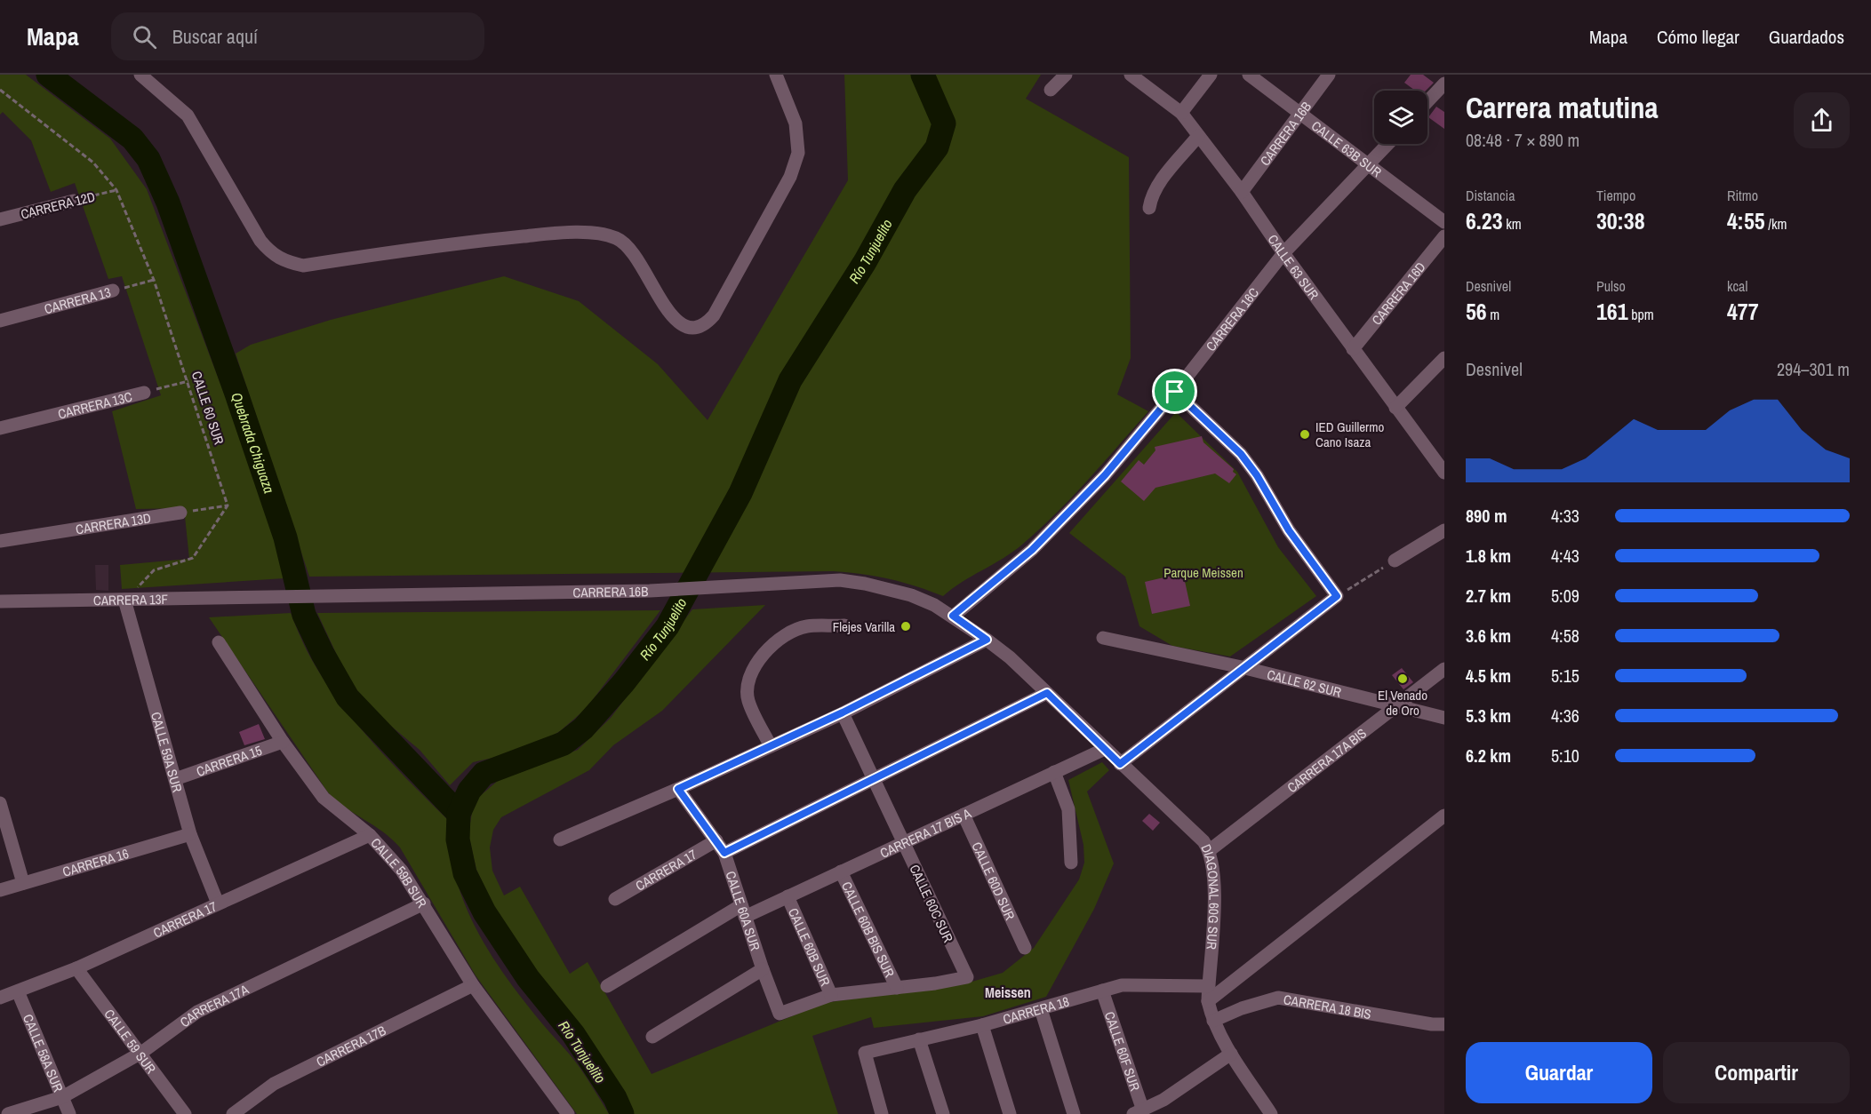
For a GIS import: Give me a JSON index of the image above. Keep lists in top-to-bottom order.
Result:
{
  "streets": {
    "street": [
      "CARRERA 16B",
      "CALLE 63B SUR",
      "CARRERA 12D",
      "CALLE 63 SUR",
      "CARRERA 16D",
      "CARRERA 13",
      "CARRERA 16C",
      "CARRERA 13C",
      "CARRERA 13D",
      "CARRERA 13F",
      "CALLE 62 SUR",
      "CALLE 59A SUR",
      "CARRERA 17A BIS",
      "CARRERA 15",
      "CARRERA 17 BIS A",
      "CARRERA 16",
      "CARRERA 17",
      "CALLE 59B SUR",
      "CALLE 60D SUR",
      "DIAGONAL 60G SUR",
      "CALLE 60C SUR",
      "CALLE 60A SUR",
      "CALLE 60B BIS SUR",
      "CALLE 60B SUR",
      "CARRERA 17A",
      "CARRERA 18 BIS",
      "CARRERA 18",
      "CALLE 59 SUR",
      "CARRERA 17B",
      "CALLE 60F SUR",
      "CALLE 58A SUR"
    ],
    "path": ["CALLE 60 SUR"]
  },
  "crossings": [
    ["CARRERA 16B", "CALLE 63B SUR"],
    ["CARRERA 16B", "CALLE 63 SUR"],
    ["CARRERA 16B", "CARRERA 16C"],
    ["CARRERA 16B", "CARRERA 13F"],
    ["CARRERA 16B", "DIAGONAL 60G SUR"],
    ["CALLE 63B SUR", "CARRERA 16C"],
    ["CARRERA 12D", "CALLE 60 SUR"],
    ["CALLE 63 SUR", "CARRERA 16D"],
    ["CALLE 63 SUR", "CARRERA 16C"],
    ["CARRERA 13", "CALLE 60 SUR"],
    ["CARRERA 16C", "DIAGONAL 60G SUR"],
    ["CARRERA 13C", "CALLE 60 SUR"],
    ["CARRERA 13F", "CALLE 59A SUR"],
    ["CALLE 62 SUR", "CARRERA 17A BIS"],
    ["CALLE 59A SUR", "CARRERA 15"],
    ["CALLE 59A SUR", "CARRERA 16"],
    ["CALLE 59A SUR", "CARRERA 17"],
    ["CARRERA 17A BIS", "DIAGONAL 60G SUR"],
    ["CARRERA 15", "CALLE 59B SUR"],
    ["CARRERA 17 BIS A", "CALLE 60D SUR"],
    ["CARRERA 17 BIS A", "DIAGONAL 60G SUR"],
    ["CARRERA 17 BIS A", "CALLE 60C SUR"],
    ["CARRERA 17 BIS A", "CALLE 60A SUR"],
    ["CARRERA 17 BIS A", "CALLE 60B BIS SUR"],
    ["CARRERA 17 BIS A", "CALLE 60B SUR"],
    ["CARRERA 17", "CALLE 59B SUR"],
    ["CARRERA 17", "CALLE 60A SUR"],
    ["CARRERA 17", "CALLE 59 SUR"],
    ["CARRERA 17", "CALLE 58A SUR"],
    ["CALLE 59B SUR", "CARRERA 17A"],
    ["CALLE 59B SUR", "CARRERA 17B"],
    ["DIAGONAL 60G SUR", "CARRERA 18 BIS"],
    ["DIAGONAL 60G SUR", "CARRERA 18"],
    ["CALLE 60C SUR", "CALLE 60B BIS SUR"],
    ["CALLE 60A SUR", "CALLE 60B SUR"],
    ["CARRERA 17A", "CALLE 59 SUR"],
    ["CARRERA 17A", "CALLE 58A SUR"],
    ["CARRERA 18", "CALLE 60F SUR"]
  ],
  "districts": ["Meissen"],
  "water": ["Río Tunjuelito", "Quebrada Chiguaza"],
  "parks": ["Parque Meissen"],
  "places": ["IED Guillermo Cano Isaza", "Flejes Varilla", "El Venado de Oro"],
  "page": {
    "header": "Mapa",
    "search": "Buscar aquí",
    "nav": ["Mapa", "Cómo llegar", "Guardados"],
    "heading": ["Carrera matutina", "08:48 · 7 × 890 m"],
    "stats": [
      ["Distancia", "6.23 km"],
      ["Tiempo", "30:38"],
      ["Ritmo", "4:55 /km"],
      ["Desnivel", "56 m"],
      ["Pulso", "161 bpm"],
      ["kcal", "477"]
    ],
    "chart": ["Desnivel", "294–301 m"],
    "list": [
      {
        "name": "890 m",
        "note": "4:33"
      },
      {
        "name": "1.8 km",
        "note": "4:43"
      },
      {
        "name": "2.7 km",
        "note": "5:09"
      },
      {
        "name": "3.6 km",
        "note": "4:58"
      },
      {
        "name": "4.5 km",
        "note": "5:15"
      },
      {
        "name": "5.3 km",
        "note": "4:36"
      },
      {
        "name": "6.2 km",
        "note": "5:10"
      }
    ],
    "buttons": ["Guardar", "Compartir"]
  }
}
